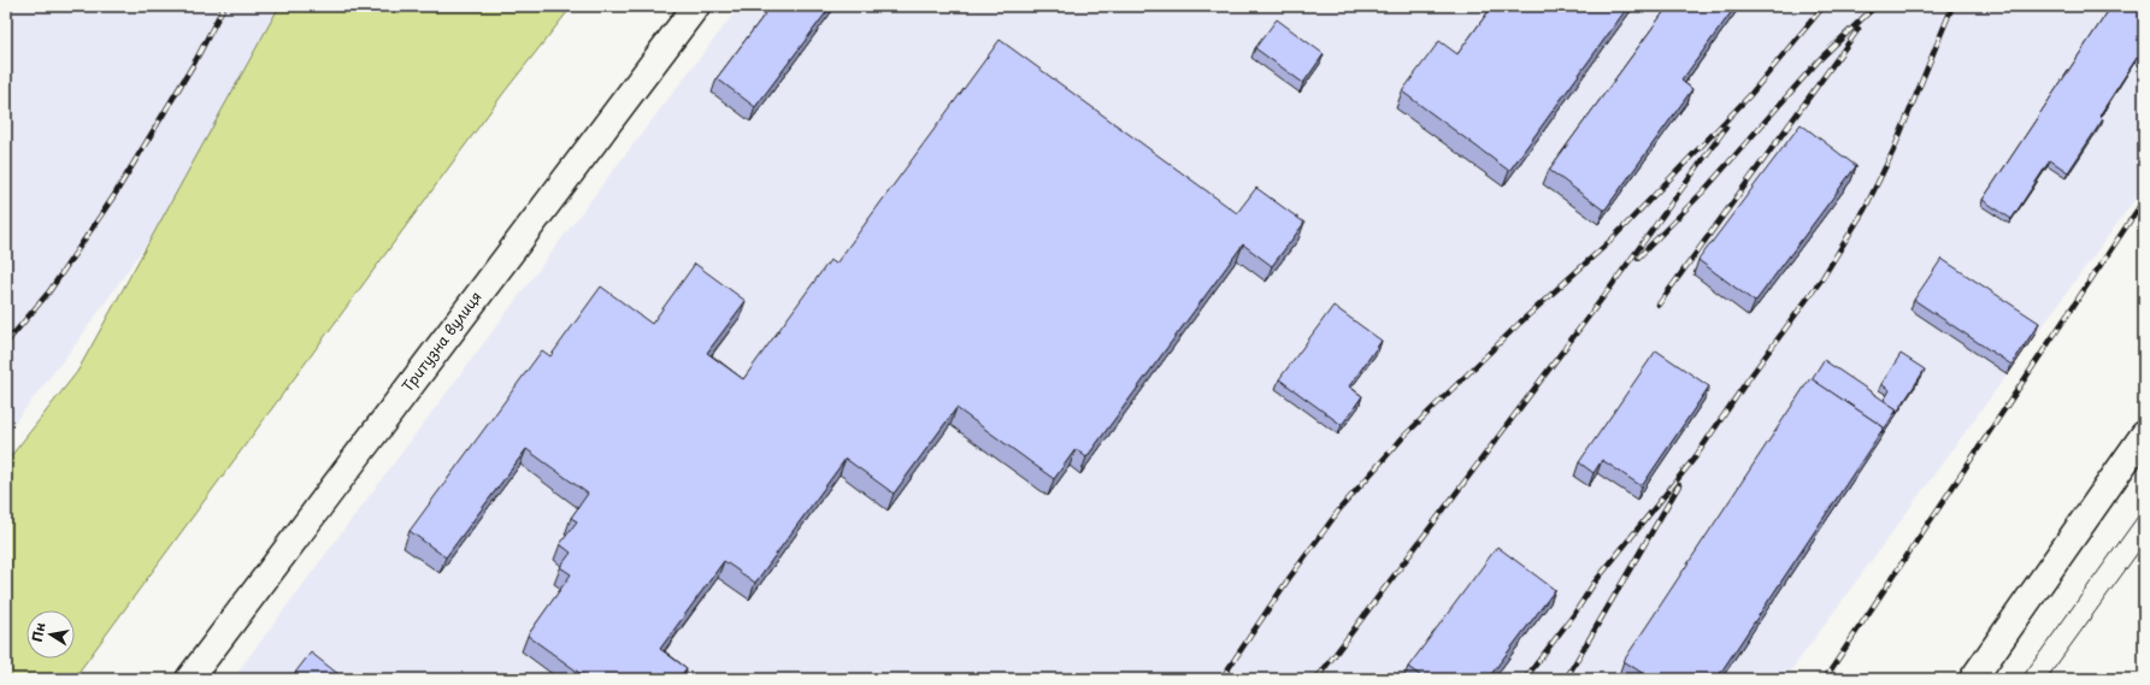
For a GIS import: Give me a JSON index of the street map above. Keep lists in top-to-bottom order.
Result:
{
  "streets": {
    "street": ["Тритузна вулиця"]
  },
  "north": "left"
}
